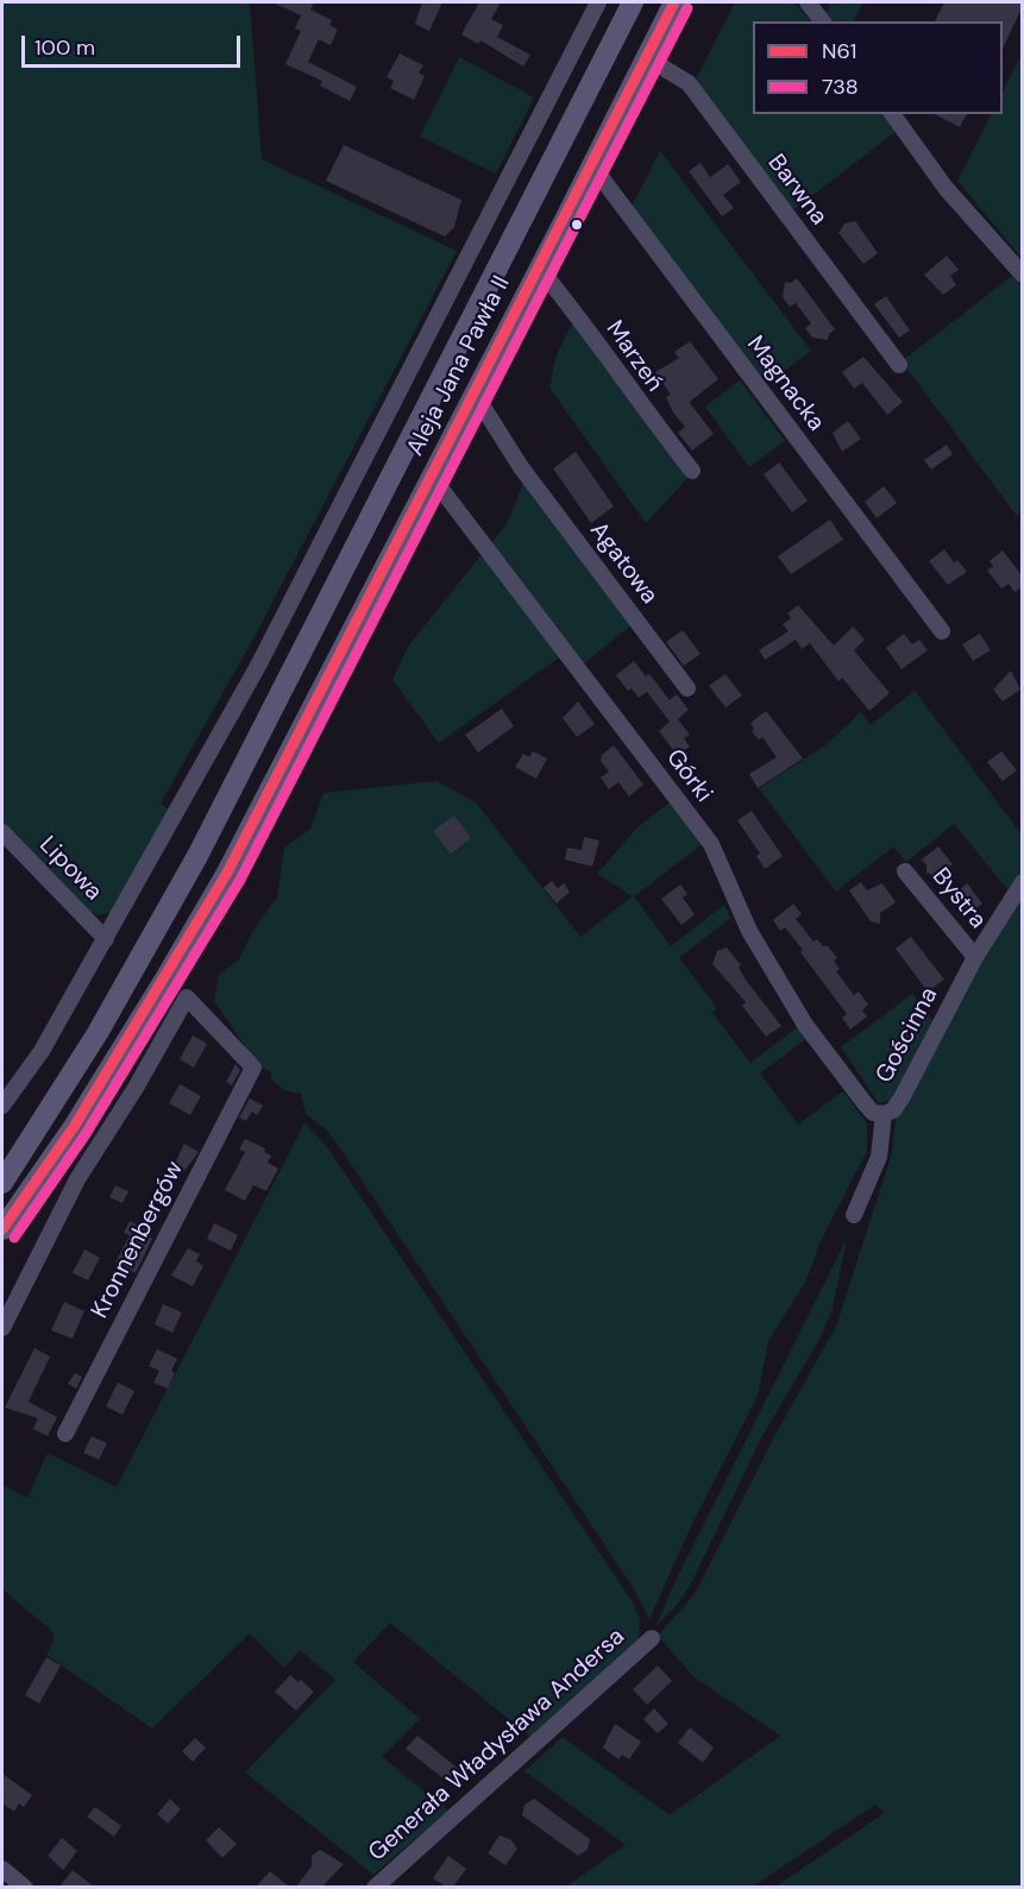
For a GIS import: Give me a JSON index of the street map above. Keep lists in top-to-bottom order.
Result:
{
  "streets": {
    "main road": ["Aleja Jana Pawła II"],
    "street": [
      "Barwna",
      "Marzeń",
      "Magnacka",
      "Agatowa",
      "Górki",
      "Lipowa",
      "Bystra",
      "Gościnna",
      "Kronnenbergów",
      "Generała Władysława Andersa"
    ]
  },
  "crossings": [
    ["Barwna", "Aleja Jana Pawła II"],
    ["Marzeń", "Aleja Jana Pawła II"],
    ["Aleja Jana Pawła II", "Magnacka"],
    ["Aleja Jana Pawła II", "Agatowa"],
    ["Aleja Jana Pawła II", "Górki"],
    ["Górki", "Gościnna"],
    ["Bystra", "Gościnna"]
  ],
  "lines": ["transit line N61", "transit line 738"],
  "legend": ["N61", "738"],
  "scale_bar": "100 m"
}
